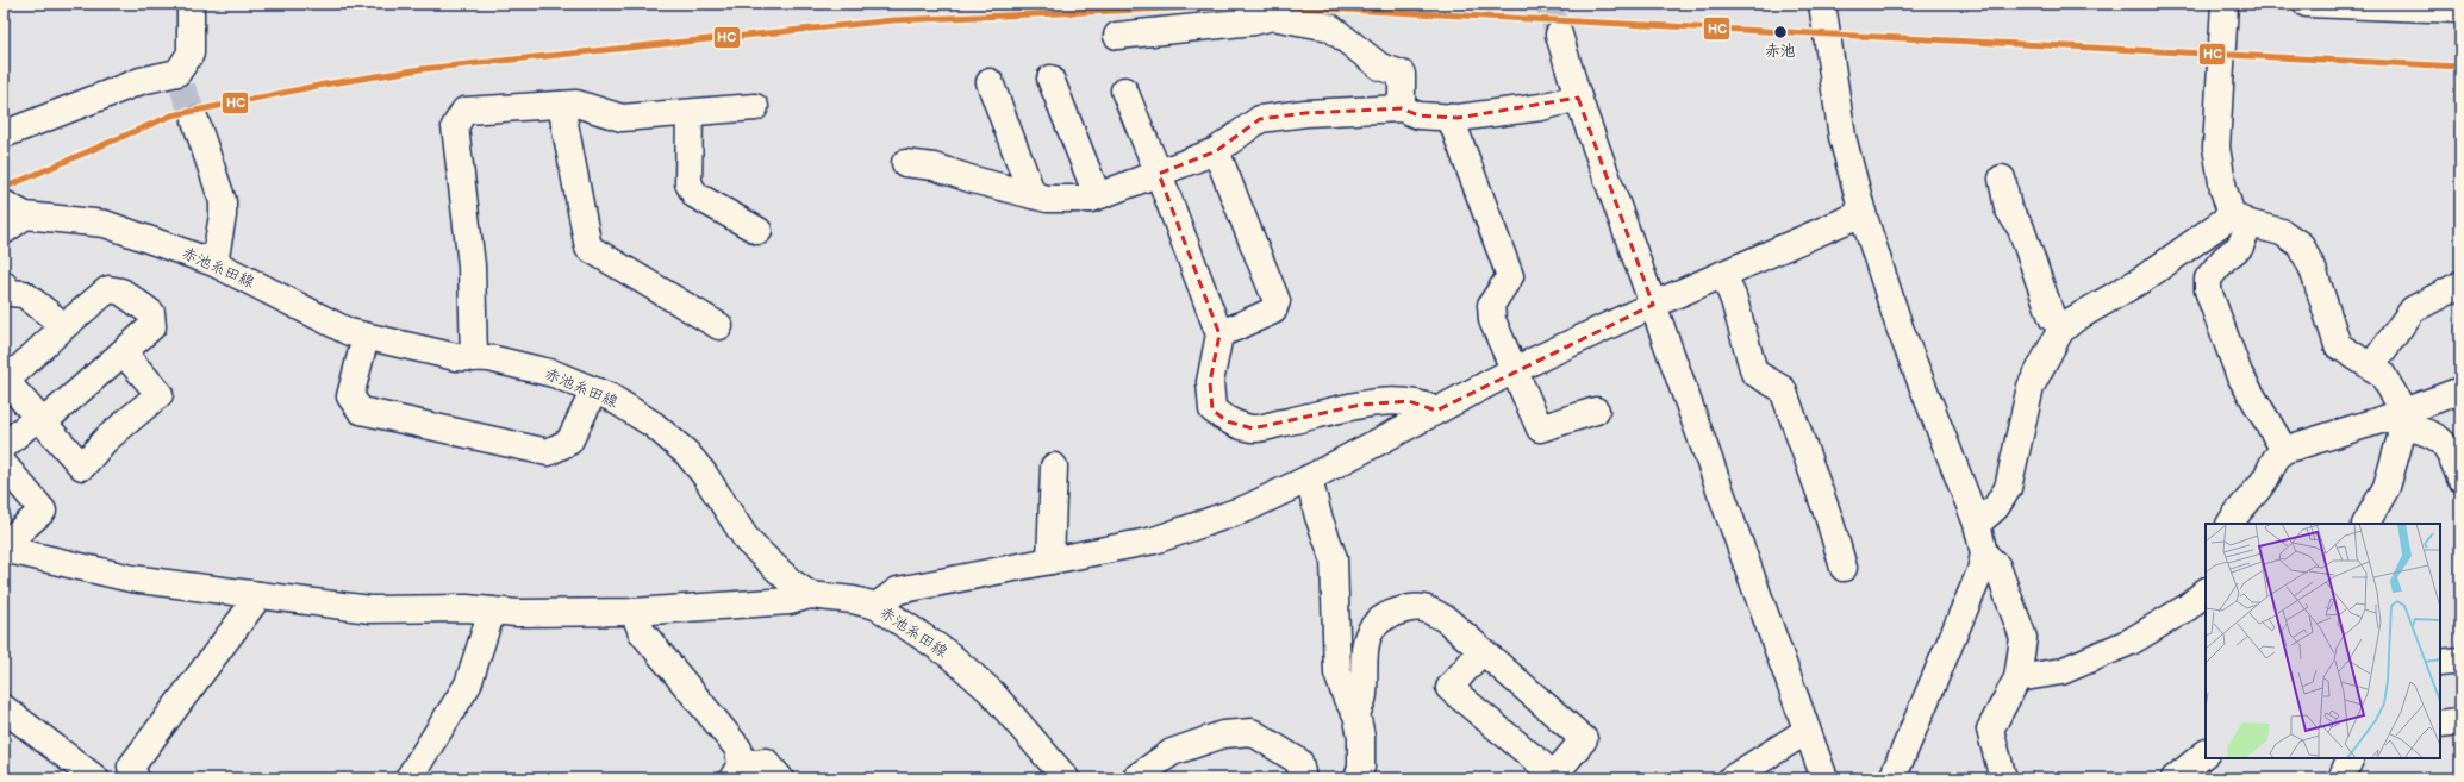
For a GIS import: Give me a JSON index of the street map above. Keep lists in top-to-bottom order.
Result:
{
  "streets": {
    "street": ["赤池糸田線"]
  },
  "places": ["赤池"],
  "lines": ["transit line HC"]
}
